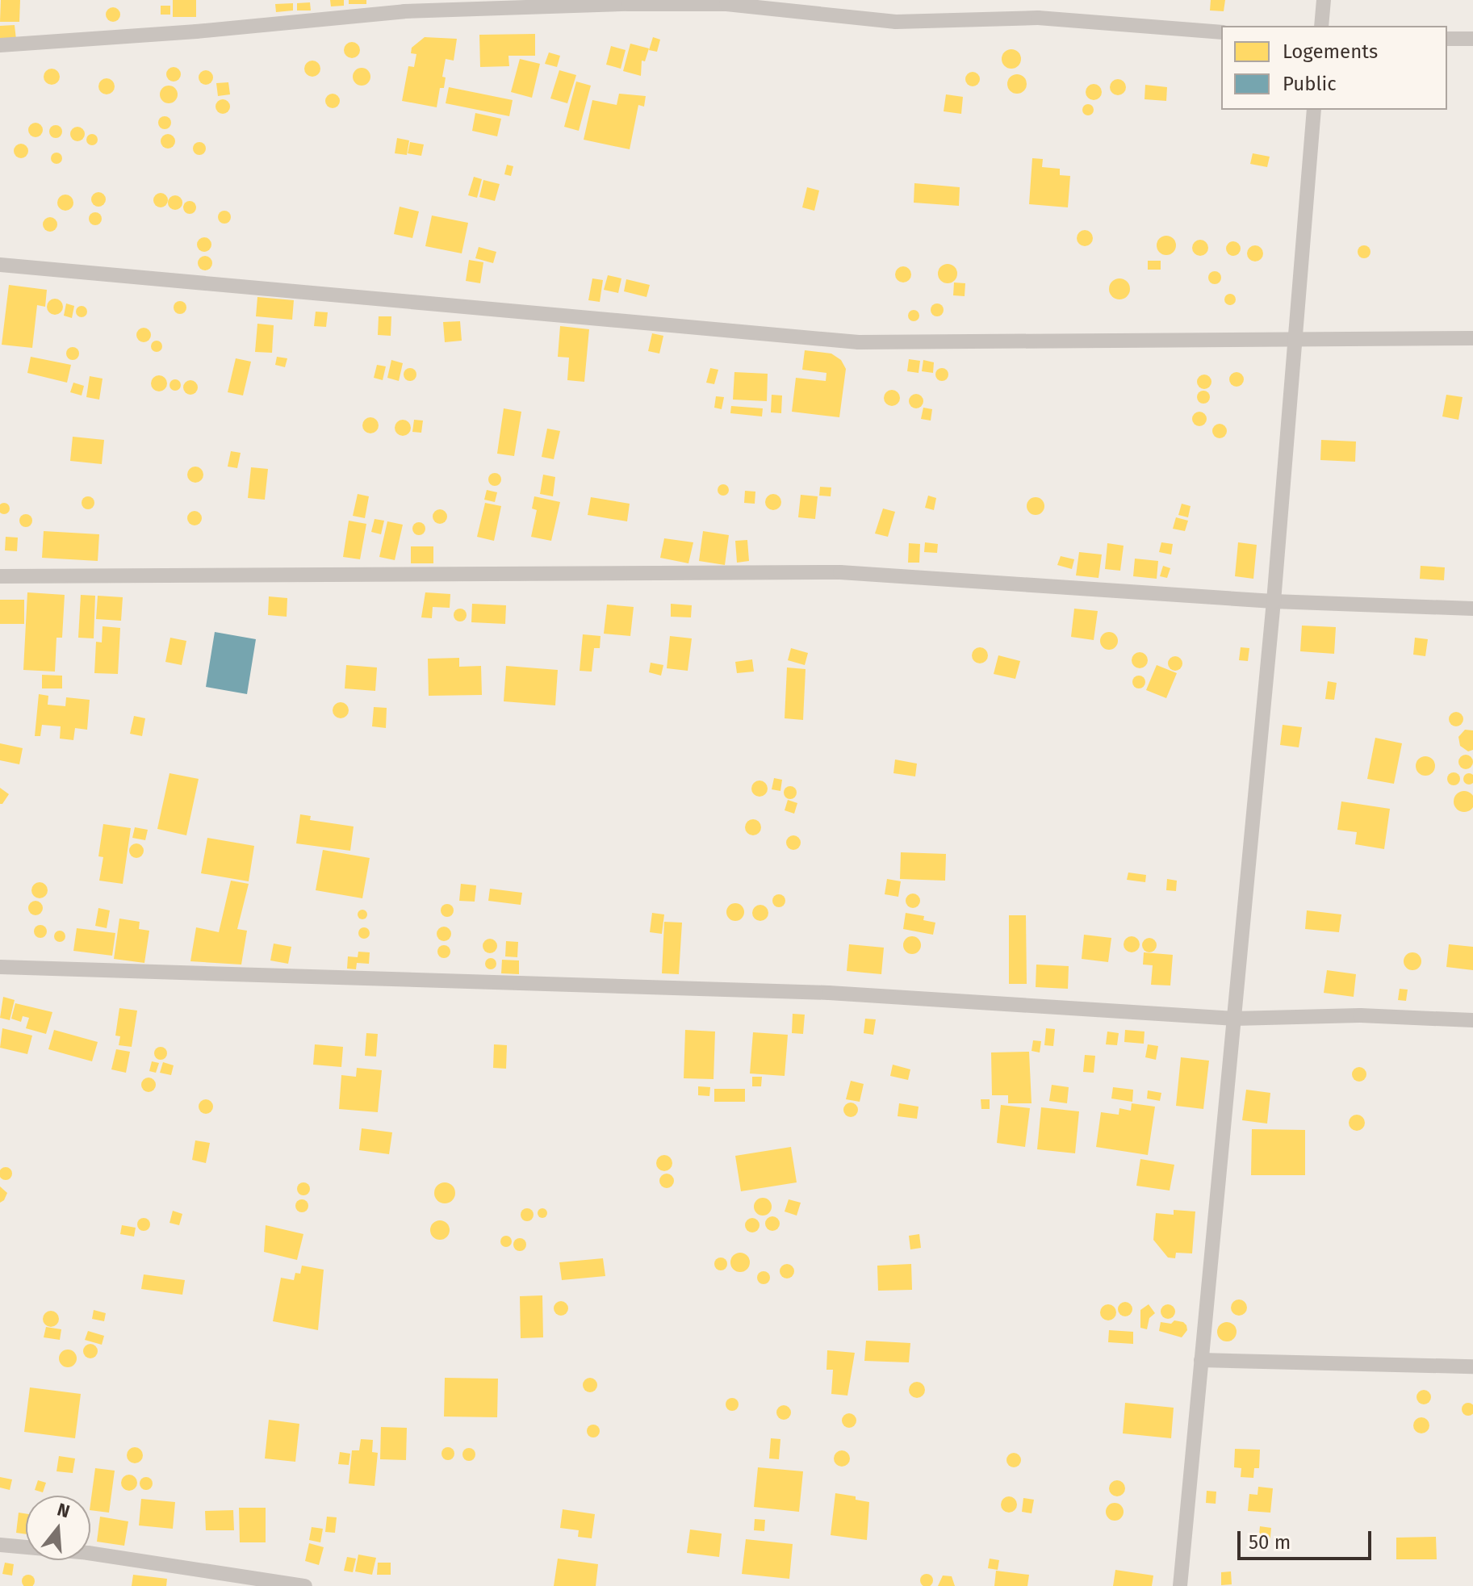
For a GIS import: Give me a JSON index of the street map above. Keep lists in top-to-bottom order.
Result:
{
  "legend": ["Logements", "Public"],
  "scale_bar": "50 m",
  "north": "top"
}
